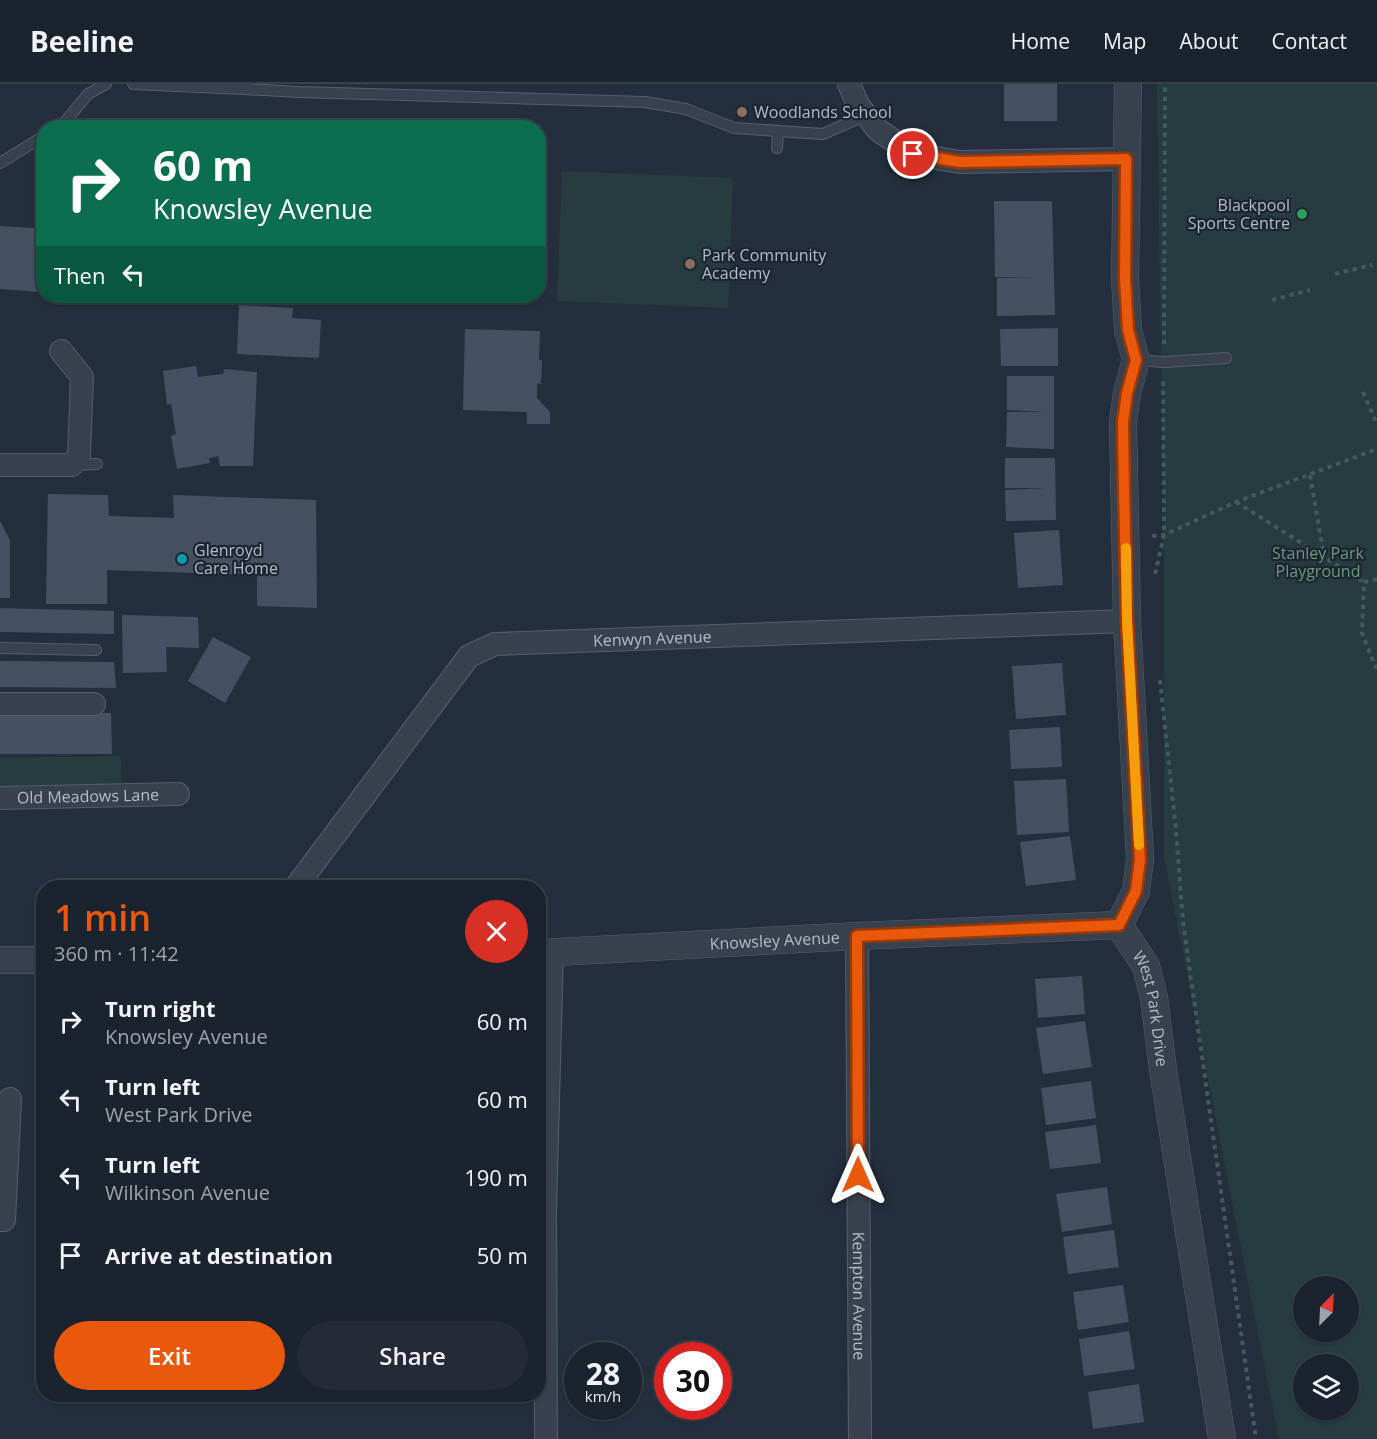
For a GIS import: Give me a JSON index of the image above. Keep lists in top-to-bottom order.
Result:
{
  "streets": {
    "street": [
      "Kenwyn Avenue",
      "Old Meadows Lane",
      "Knowsley Avenue",
      "West Park Drive",
      "Kempton Avenue"
    ]
  },
  "crossings": [
    ["Knowsley Avenue", "West Park Drive"],
    ["Knowsley Avenue", "Kempton Avenue"]
  ],
  "parks": ["Stanley Park Playground"],
  "places": [
    "Woodlands School",
    "Blackpool Sports Centre",
    "Park Community Academy",
    "Glenroyd Care Home"
  ],
  "north": "top right",
  "page": {
    "header": "Beeline",
    "nav": [
      "Home",
      "Map",
      "About",
      "Contact"
    ],
    "turn": ["60 m", "Knowsley Avenue"],
    "then": "Then",
    "heading": ["1 min", "360 m · 11:42"],
    "list": [
      {
        "name": "Turn right",
        "note": "Knowsley Avenue",
        "value": "60 m"
      },
      {
        "name": "Turn left",
        "note": "West Park Drive",
        "value": "60 m"
      },
      {
        "name": "Turn left",
        "note": "Wilkinson Avenue",
        "value": "190 m"
      },
      {
        "name": "Arrive at destination",
        "value": "50 m"
      }
    ],
    "buttons": ["Exit", "Share"],
    "speed": "28 km/h",
    "limit": "30"
  }
}
